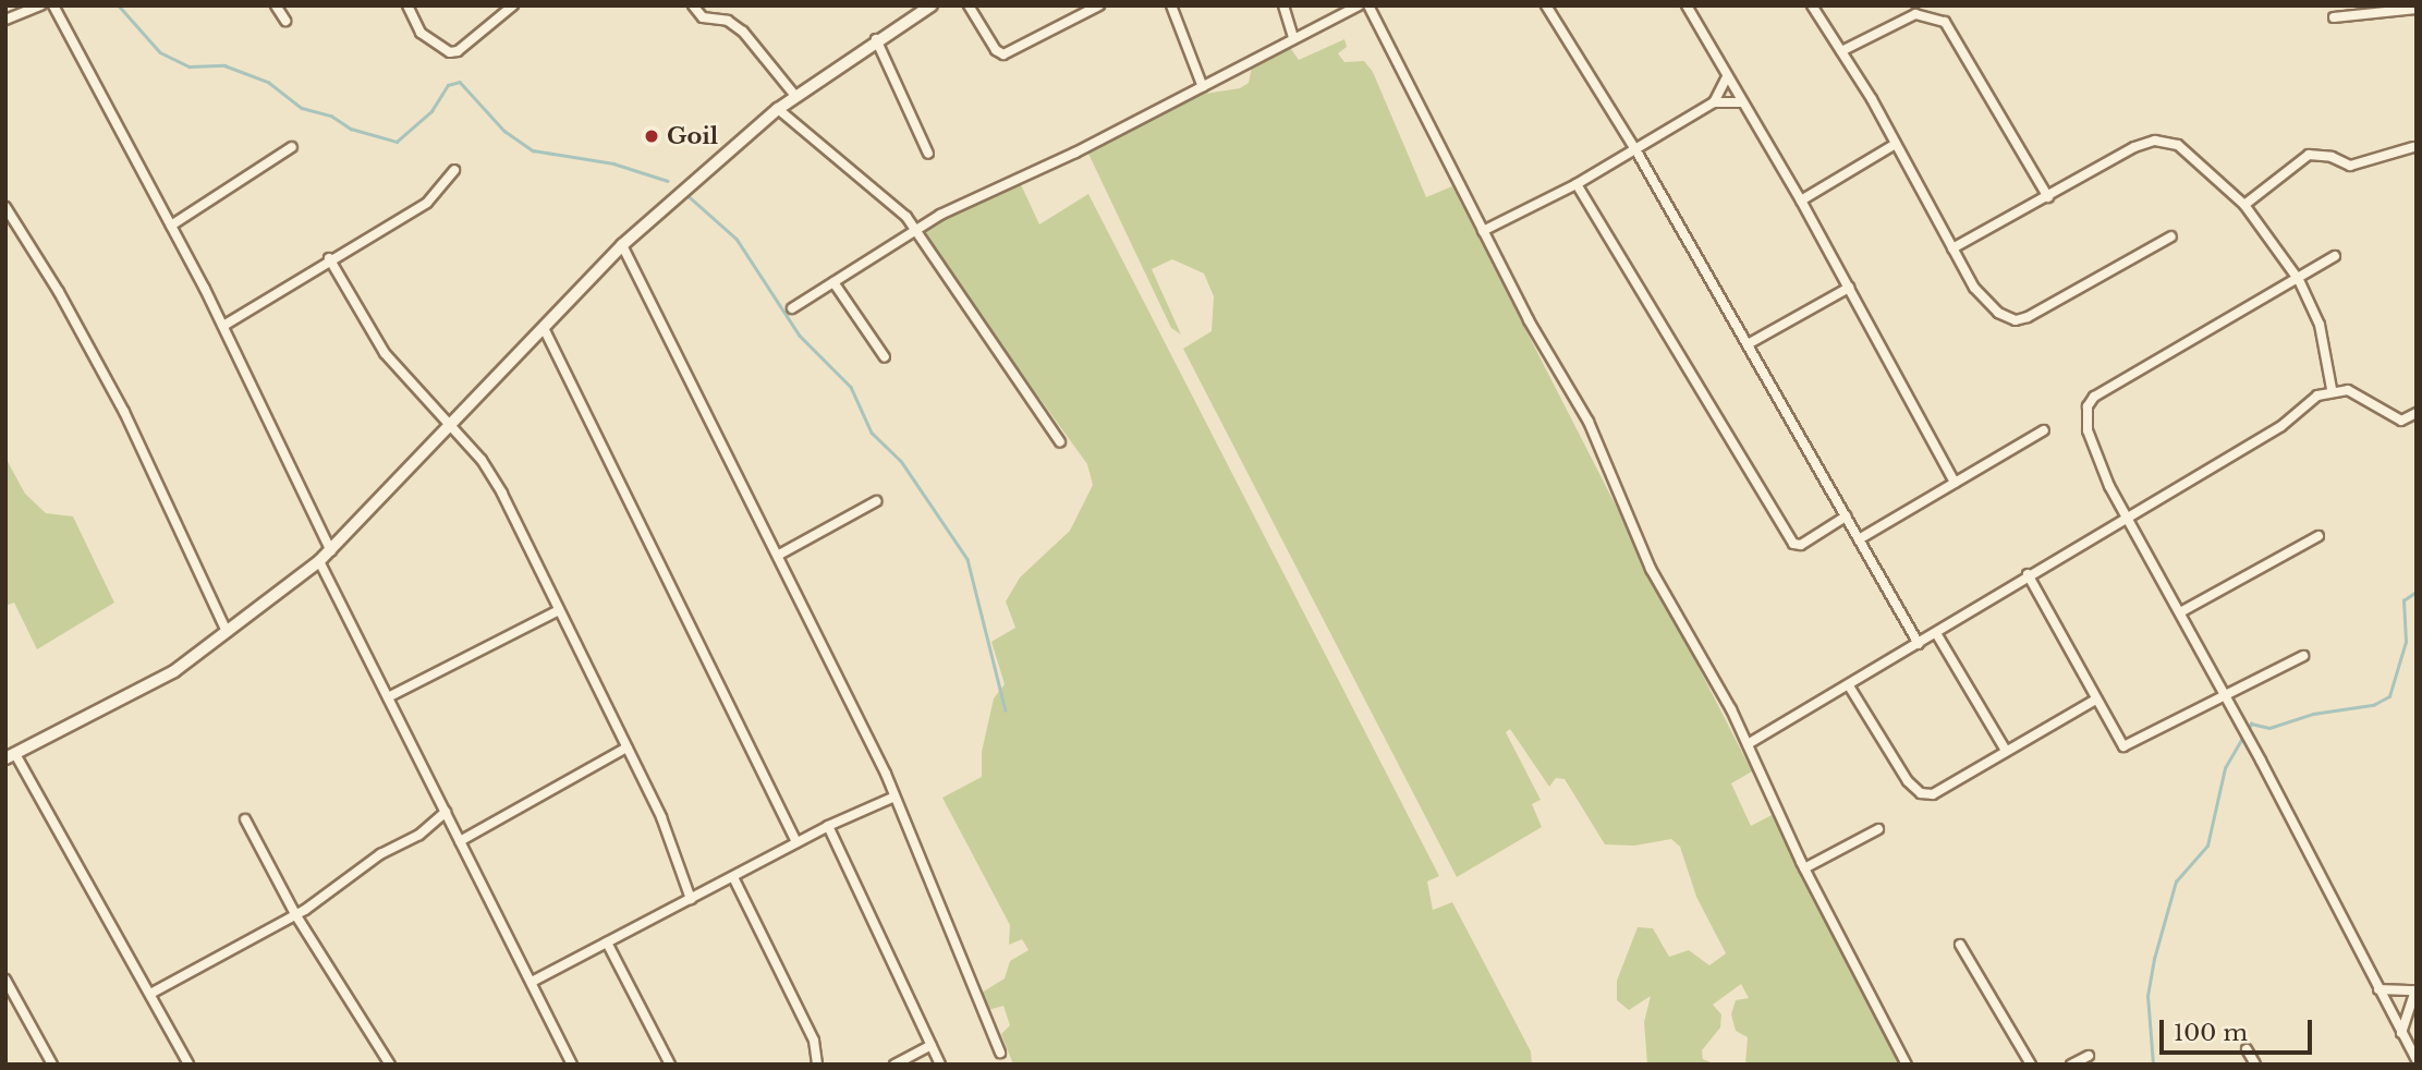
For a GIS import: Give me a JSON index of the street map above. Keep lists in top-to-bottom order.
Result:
{
  "places": ["Goil"],
  "scale_bar": "100 m"
}
